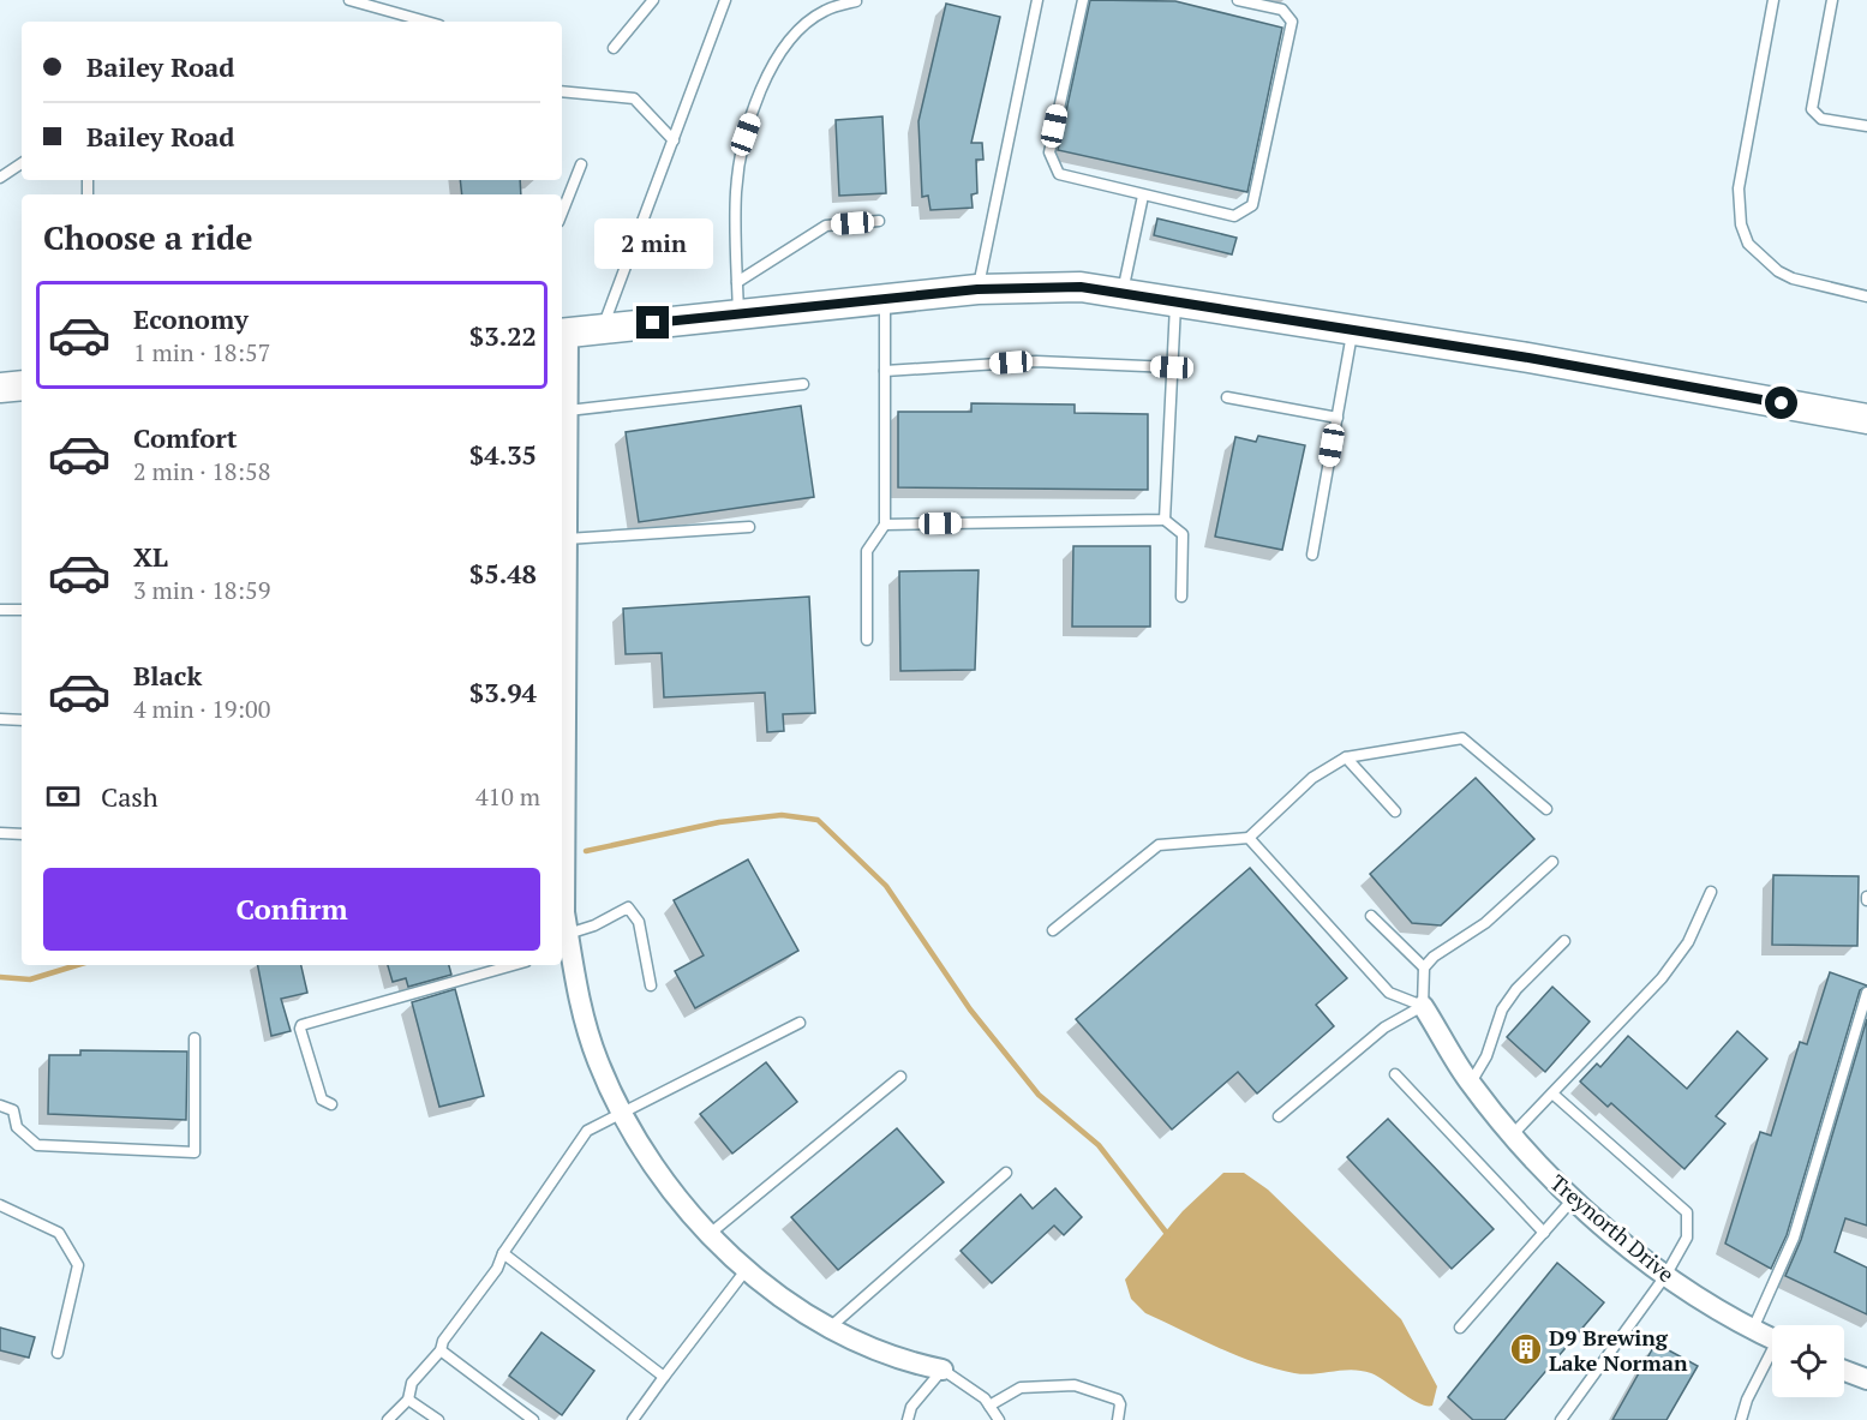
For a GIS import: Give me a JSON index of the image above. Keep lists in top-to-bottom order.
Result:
{
  "streets": {
    "street": ["Treynorth Drive"]
  },
  "places": {
    "building": ["D9 Brewing Lake Norman"]
  },
  "page": {
    "banner": ["Bailey Road", "Bailey Road"],
    "heading": "Choose a ride",
    "bubble": "2 min",
    "list": [
      {
        "name": "Economy",
        "note": "1 min · 18:57",
        "value": "$3.22"
      },
      {
        "name": "Comfort",
        "note": "2 min · 18:58",
        "value": "$4.35"
      },
      {
        "name": "XL",
        "note": "3 min · 18:59",
        "value": "$5.48"
      },
      {
        "name": "Black",
        "note": "4 min · 19:00",
        "value": "$3.94"
      }
    ],
    "pay": ["Cash", "410 m"],
    "buttons": "Confirm"
  }
}
